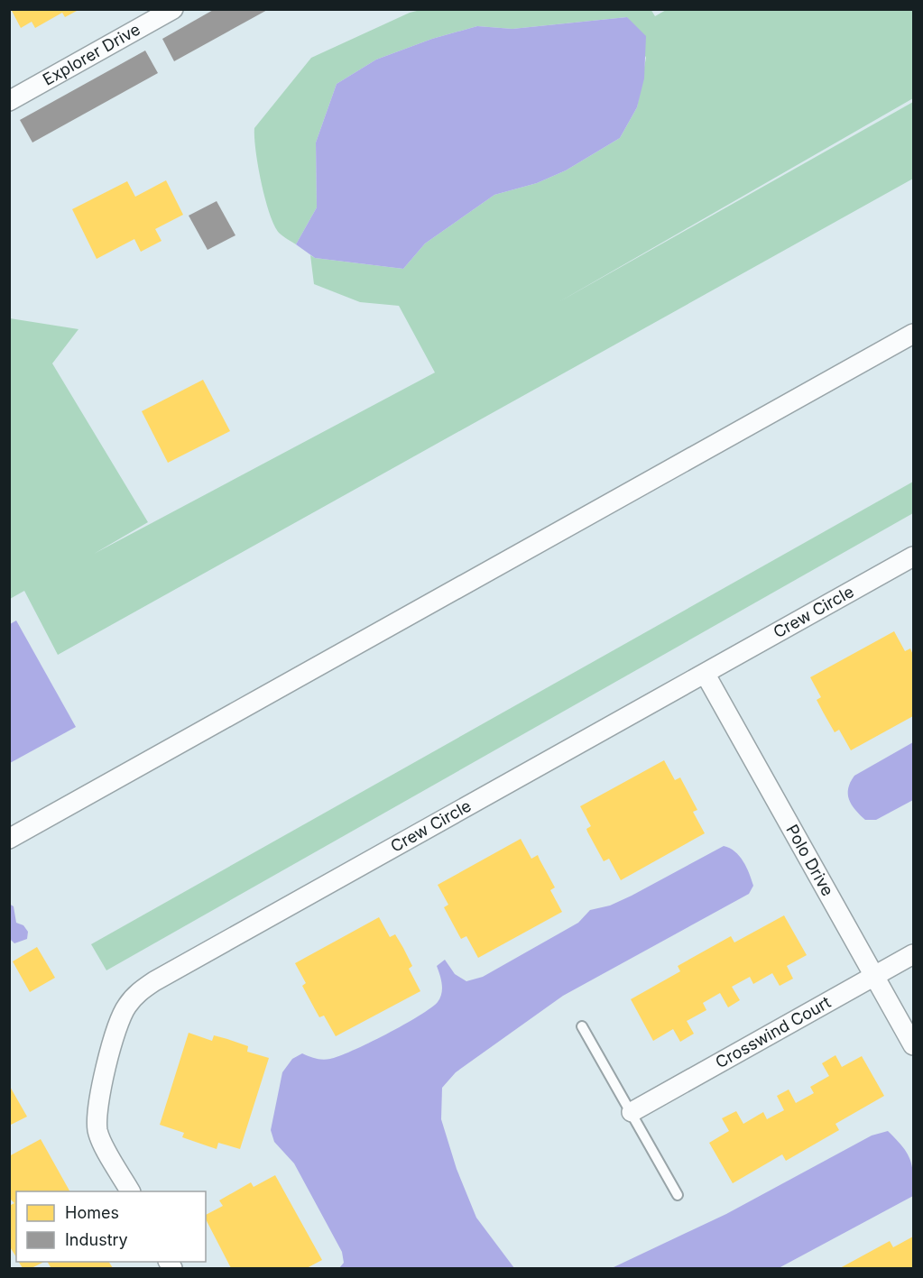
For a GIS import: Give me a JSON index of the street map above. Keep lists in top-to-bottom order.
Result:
{
  "streets": {
    "street": [
      "Explorer Drive",
      "Crew Circle",
      "Polo Drive",
      "Crosswind Court"
    ]
  },
  "crossings": [
    ["Crew Circle", "Polo Drive"],
    ["Polo Drive", "Crosswind Court"]
  ],
  "legend": ["Homes", "Industry"]
}
